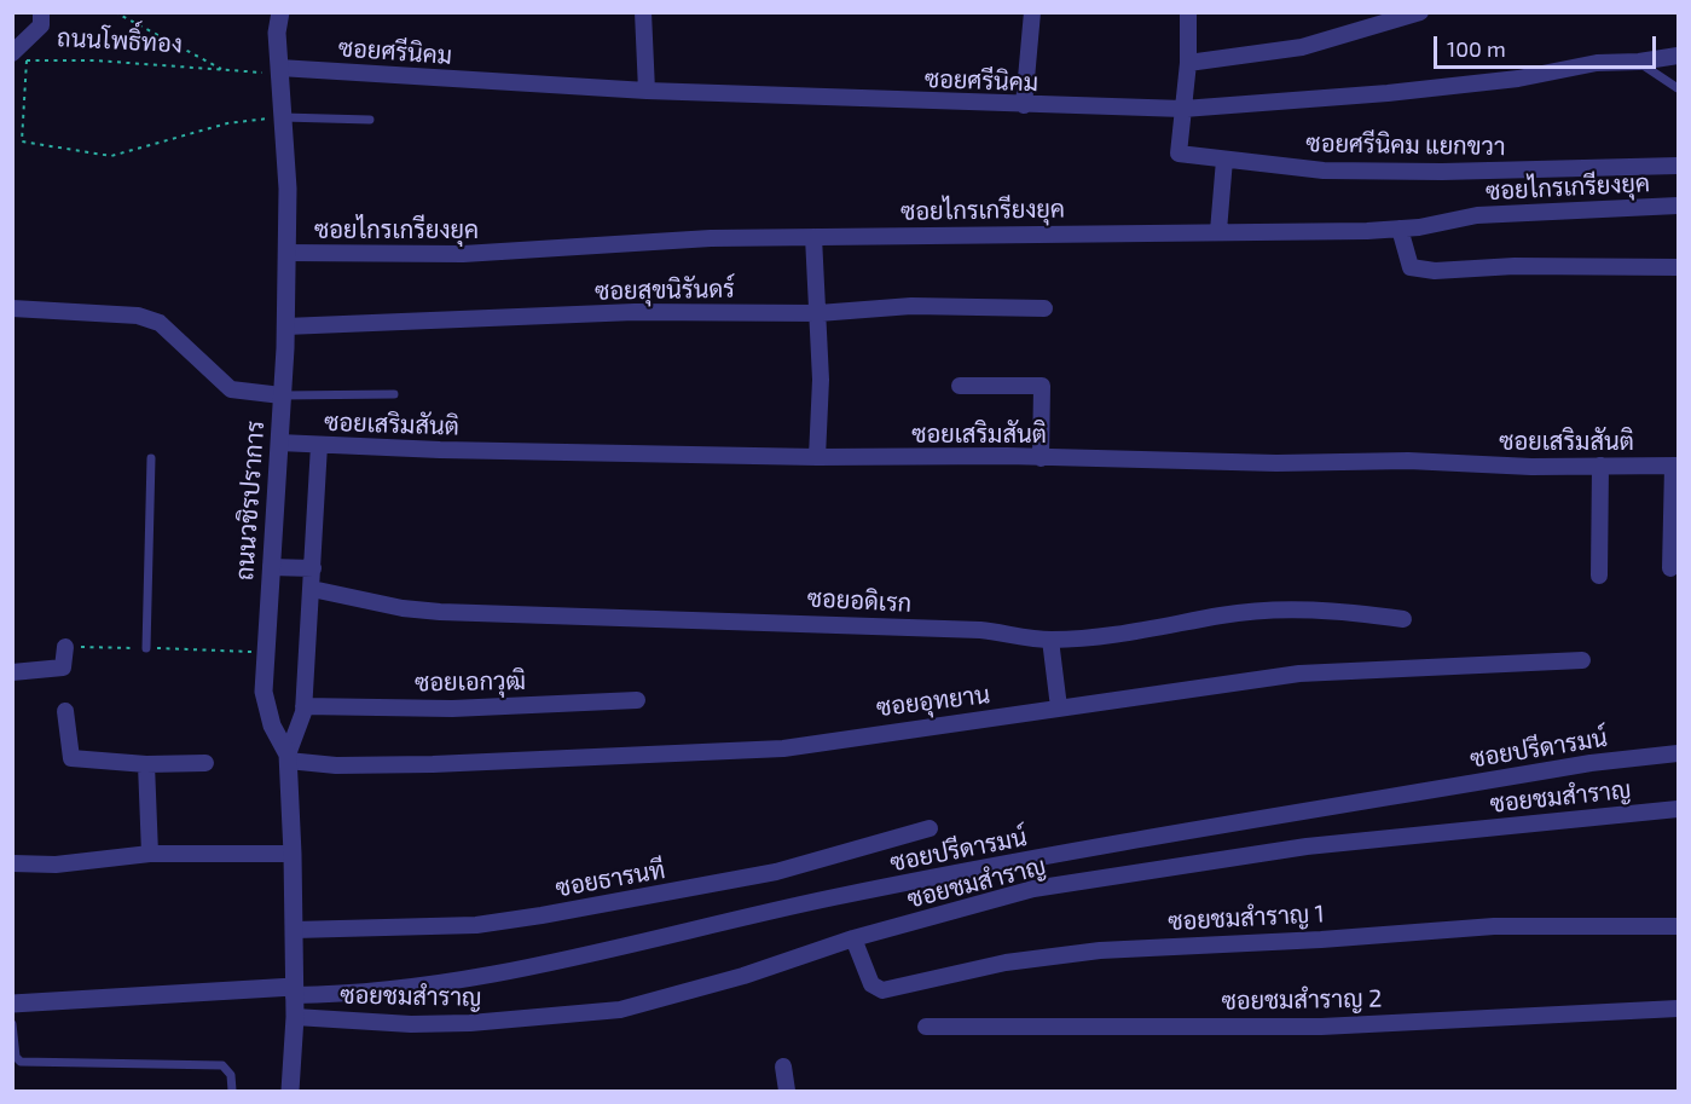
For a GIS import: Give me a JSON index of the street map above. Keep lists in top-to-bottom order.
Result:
{
  "streets": {
    "street": [
      "ถนนโพธิ์ทอง",
      "ซอยศรีนิคม",
      "ซอยศรีนิคม แยกขวา",
      "ซอยไกรเกรียงยุค",
      "ซอยสุขนิรันดร์",
      "ซอยเสริมสันติ",
      "ถนนวชิรปราการ",
      "ซอยอดิเรก",
      "ซอยเอกวุฒิ",
      "ซอยอุทยาน",
      "ซอยปรีดารมน์",
      "ซอยชมสำราญ",
      "ซอยธารนที",
      "ซอยชมสำราญ 1",
      "ซอยชมสำราญ 2"
    ]
  },
  "crossings": [
    ["ถนนโพธิ์ทอง", "ซอยศรีนิคม"],
    ["ถนนโพธิ์ทอง", "ถนนวชิรปราการ"],
    ["ซอยศรีนิคม", "ซอยศรีนิคม แยกขวา"],
    ["ซอยศรีนิคม", "ถนนวชิรปราการ"],
    ["ซอยไกรเกรียงยุค", "ถนนวชิรปราการ"],
    ["ซอยสุขนิรันดร์", "ถนนวชิรปราการ"],
    ["ซอยเสริมสันติ", "ถนนวชิรปราการ"],
    ["ถนนวชิรปราการ", "ซอยอุทยาน"],
    ["ถนนวชิรปราการ", "ซอยปรีดารมน์"],
    ["ถนนวชิรปราการ", "ซอยชมสำราญ"],
    ["ถนนวชิรปราการ", "ซอยธารนที"],
    ["ซอยชมสำราญ", "ซอยชมสำราญ 1"]
  ],
  "scale_bar": "100 m"
}
